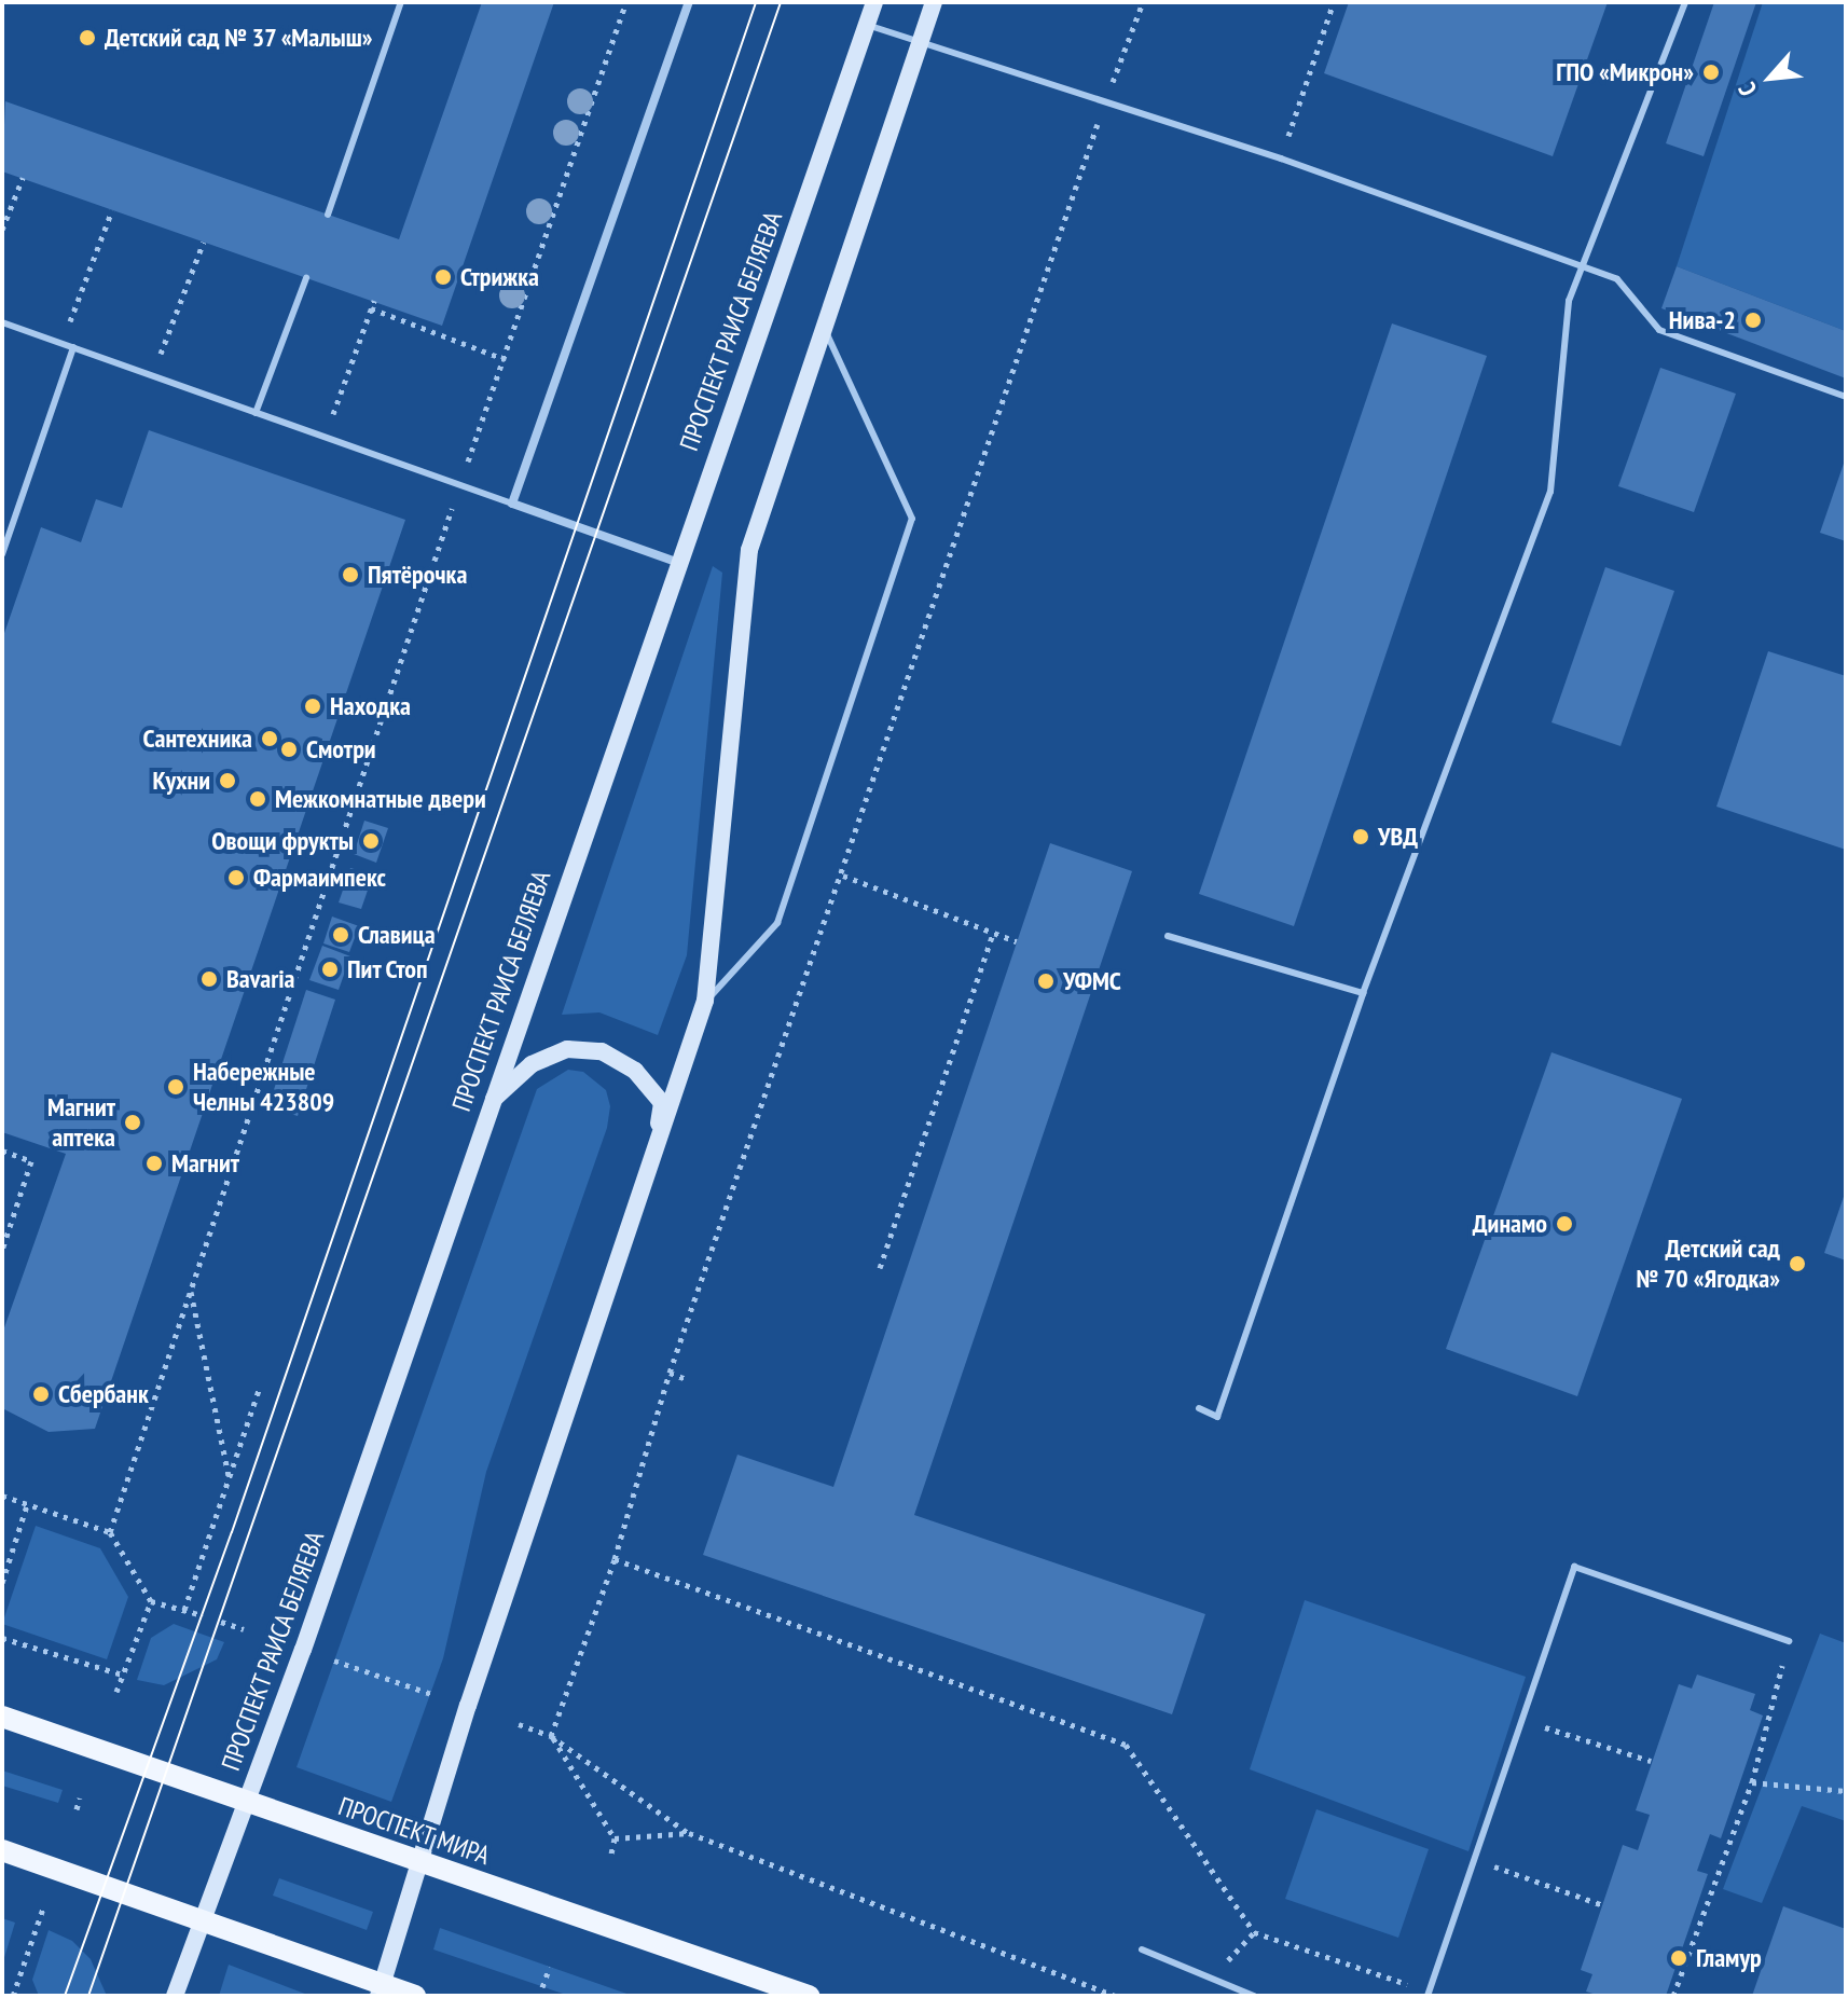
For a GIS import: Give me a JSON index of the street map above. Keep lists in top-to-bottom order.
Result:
{
  "streets": {
    "main road": ["ПРОСПЕКТ МИРА"],
    "street": ["ПРОСПЕКТ РАИСА БЕЛЯЕВА"]
  },
  "crossings": [
    ["ПРОСПЕКТ РАИСА БЕЛЯЕВА", "ПРОСПЕКТ МИРА"]
  ],
  "places": [
    "Детский сад № 37 «Малыш»",
    "ГПО «Микрон»",
    "Стрижка",
    "Нива-2",
    "Пятёрочка",
    "Находка",
    "Сантехника",
    "Смотри",
    "Кухни",
    "Межкомнатные двери",
    "УВД",
    "Овощи фрукты",
    "Фармаимпекс",
    "Славица",
    "Пит Стоп",
    "Bavaria",
    "УФМС",
    "Набережные Челны 423809",
    "Магнит аптека",
    "Магнит",
    "Динамо",
    "Детский сад № 70 «Ягодка»",
    "Сбербанк",
    "Гламур"
  ],
  "north": "bottom left"
}
